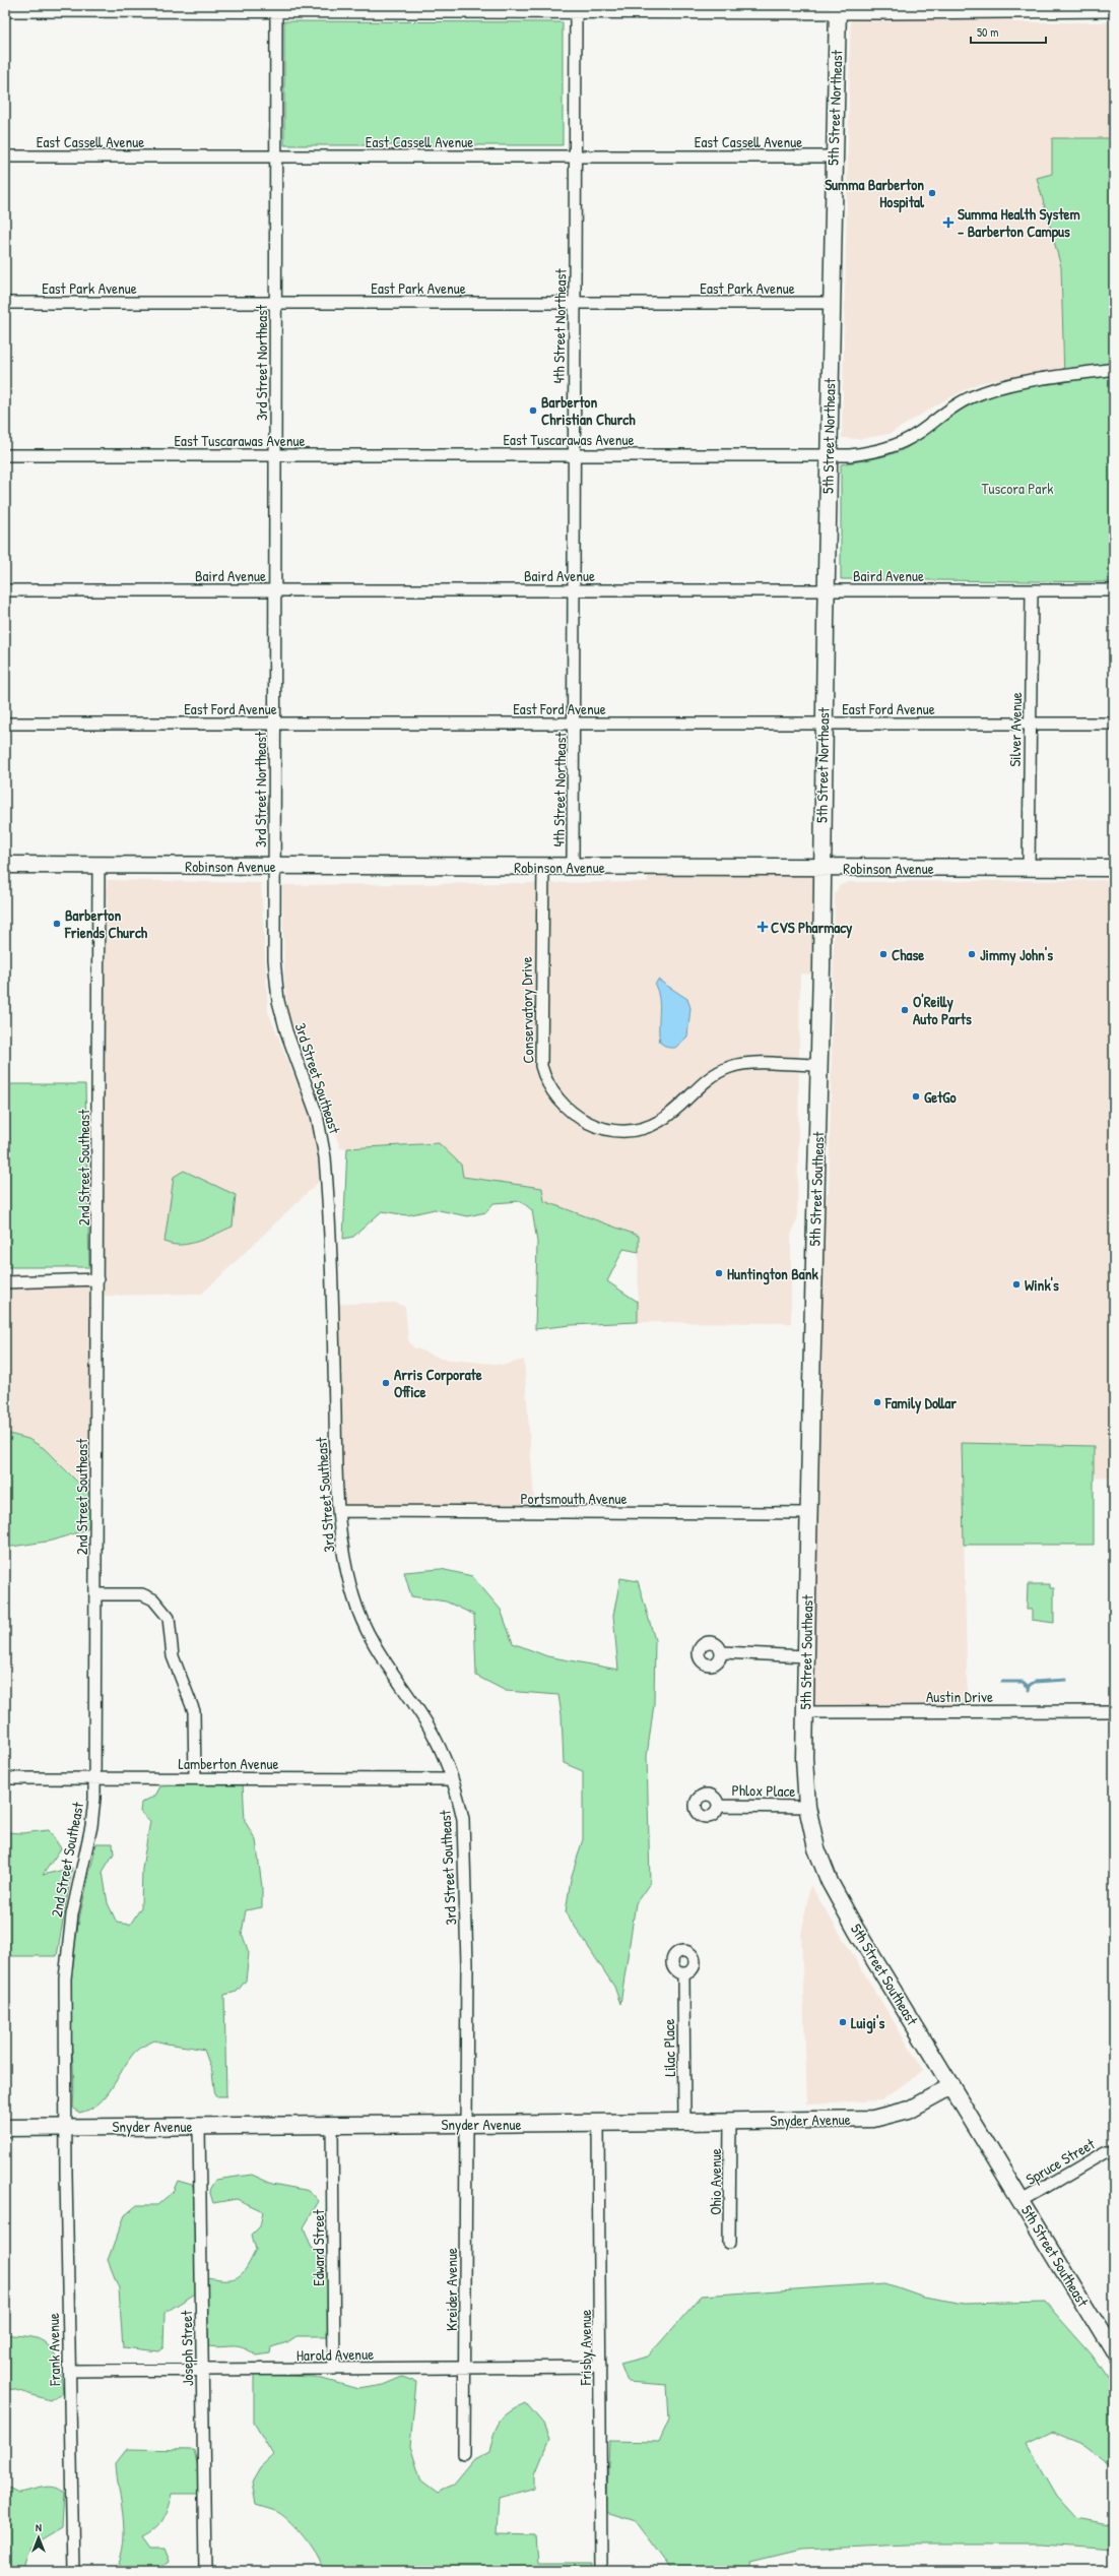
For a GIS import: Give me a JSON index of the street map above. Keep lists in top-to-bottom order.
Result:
{
  "streets": {
    "main road": [
      "5th Street Northeast",
      "Robinson Avenue",
      "5th Street Southeast",
      "Snyder Avenue"
    ],
    "street": [
      "East Cassell Avenue",
      "East Park Avenue",
      "4th Street Northeast",
      "3rd Street Northeast",
      "East Tuscarawas Avenue",
      "Baird Avenue",
      "East Ford Avenue",
      "Silver Avenue",
      "Conservatory Drive",
      "3rd Street Southeast",
      "2nd Street Southeast",
      "Portsmouth Avenue",
      "Austin Drive",
      "Lamberton Avenue",
      "Phlox Place",
      "Lilac Place",
      "Spruce Street",
      "Ohio Avenue",
      "Edward Street",
      "Kreider Avenue",
      "Frisby Avenue",
      "Joseph Street",
      "Frank Avenue",
      "Harold Avenue"
    ]
  },
  "crossings": [
    ["5th Street Northeast", "East Cassell Avenue"],
    ["5th Street Northeast", "East Park Avenue"],
    ["5th Street Northeast", "East Tuscarawas Avenue"],
    ["5th Street Northeast", "Baird Avenue"],
    ["5th Street Northeast", "East Ford Avenue"],
    ["5th Street Northeast", "Robinson Avenue"],
    ["5th Street Northeast", "5th Street Southeast"],
    ["East Cassell Avenue", "4th Street Northeast"],
    ["East Cassell Avenue", "3rd Street Northeast"],
    ["East Park Avenue", "4th Street Northeast"],
    ["East Park Avenue", "3rd Street Northeast"],
    ["4th Street Northeast", "East Tuscarawas Avenue"],
    ["4th Street Northeast", "Baird Avenue"],
    ["4th Street Northeast", "East Ford Avenue"],
    ["4th Street Northeast", "Robinson Avenue"],
    ["3rd Street Northeast", "East Tuscarawas Avenue"],
    ["3rd Street Northeast", "Baird Avenue"],
    ["3rd Street Northeast", "East Ford Avenue"],
    ["3rd Street Northeast", "Robinson Avenue"],
    ["3rd Street Northeast", "3rd Street Southeast"],
    ["Baird Avenue", "Silver Avenue"],
    ["East Ford Avenue", "Silver Avenue"],
    ["Silver Avenue", "Robinson Avenue"],
    ["Robinson Avenue", "Conservatory Drive"],
    ["Robinson Avenue", "3rd Street Southeast"],
    ["Robinson Avenue", "2nd Street Southeast"],
    ["Robinson Avenue", "5th Street Southeast"],
    ["Conservatory Drive", "5th Street Southeast"],
    ["3rd Street Southeast", "Portsmouth Avenue"],
    ["3rd Street Southeast", "Lamberton Avenue"],
    ["3rd Street Southeast", "Snyder Avenue"],
    ["3rd Street Southeast", "Kreider Avenue"],
    ["2nd Street Southeast", "Lamberton Avenue"],
    ["2nd Street Southeast", "Snyder Avenue"],
    ["2nd Street Southeast", "Frank Avenue"],
    ["5th Street Southeast", "Portsmouth Avenue"],
    ["5th Street Southeast", "Austin Drive"],
    ["5th Street Southeast", "Phlox Place"],
    ["5th Street Southeast", "Snyder Avenue"],
    ["5th Street Southeast", "Spruce Street"],
    ["Lilac Place", "Snyder Avenue"],
    ["Snyder Avenue", "Ohio Avenue"],
    ["Snyder Avenue", "Edward Street"],
    ["Snyder Avenue", "Kreider Avenue"],
    ["Snyder Avenue", "Frisby Avenue"],
    ["Snyder Avenue", "Joseph Street"],
    ["Snyder Avenue", "Frank Avenue"],
    ["Edward Street", "Harold Avenue"],
    ["Kreider Avenue", "Harold Avenue"],
    ["Frisby Avenue", "Harold Avenue"],
    ["Joseph Street", "Harold Avenue"],
    ["Frank Avenue", "Harold Avenue"]
  ],
  "parks": ["Tuscora Park"],
  "places": {
    "other": [
      "Summa Barberton Hospital",
      "Barberton Christian Church",
      "Barberton Friends Church",
      "Chase",
      "Jimmy John's",
      "O'Reilly Auto Parts",
      "GetGo",
      "Huntington Bank",
      "Wink's",
      "Arris Corporate Office",
      "Family Dollar",
      "Luigi's"
    ],
    "health": ["Summa Health System – Barberton Campus", "CVS Pharmacy"]
  },
  "scale_bar": "50 m",
  "north": "top"
}
